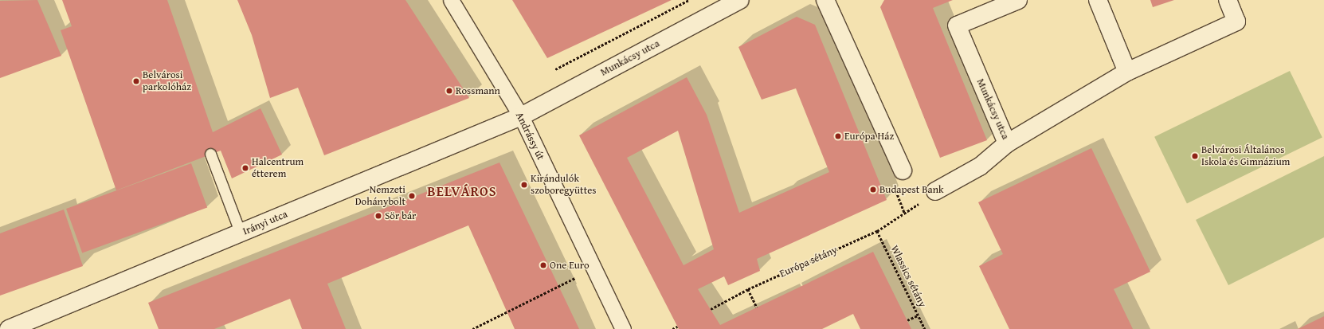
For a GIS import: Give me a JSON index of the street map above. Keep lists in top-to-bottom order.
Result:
{
  "streets": {
    "street": ["Munkácsy utca", "Andrássy út", "Irányi utca"],
    "path": ["Európa sétány", "Wlassics sétány"]
  },
  "crossings": [
    ["Munkácsy utca", "Andrássy út"],
    ["Munkácsy utca", "Irányi utca"],
    ["Andrássy út", "Irányi utca"],
    ["Európa sétány", "Wlassics sétány"]
  ],
  "districts": ["BELVÁROS"],
  "places": [
    "Belvárosi parkolóház",
    "Rossmann",
    "Európa Ház",
    "Belvárosi Általános Iskola és Gimnázium",
    "Halcentrum étterem",
    "Kirándulók szoboregyüttes",
    "Budapest Bank",
    "Nemzeti Dohánybolt",
    "Sör bár",
    "One Euro"
  ]
}
